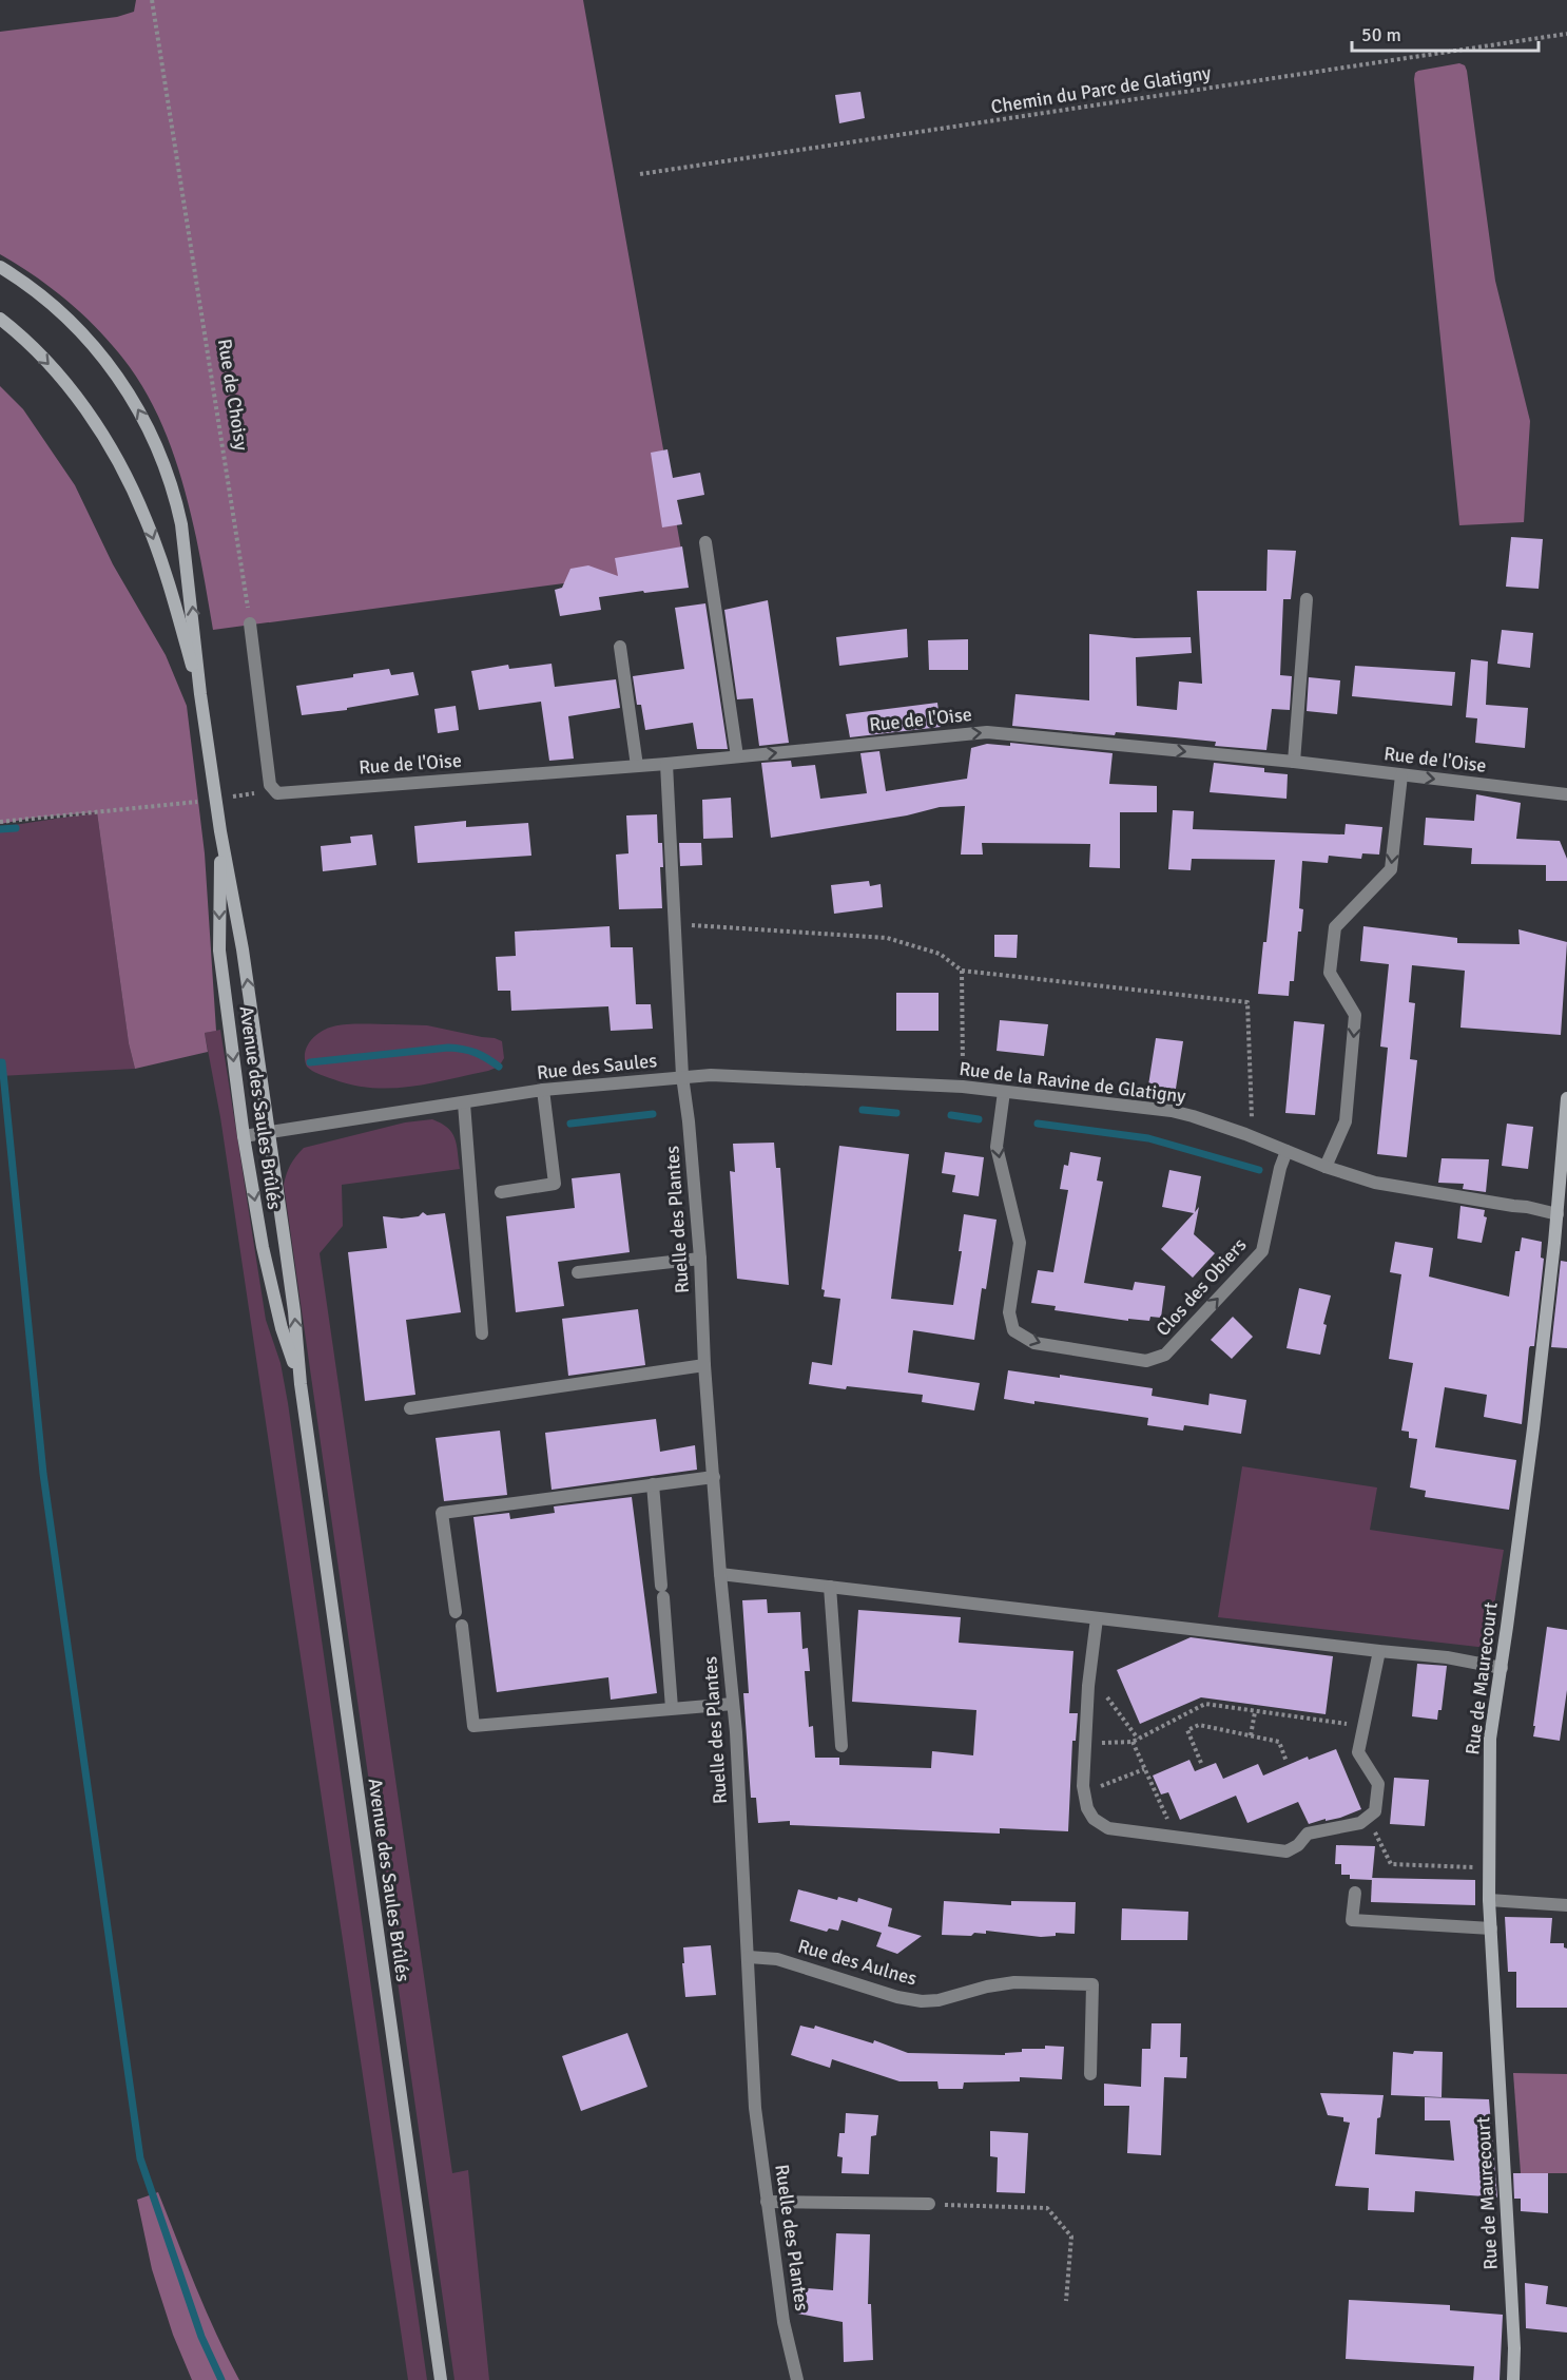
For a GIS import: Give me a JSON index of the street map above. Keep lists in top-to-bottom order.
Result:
{
  "streets": {
    "main road": ["Avenue des Saules Brûlés", "Rue de Maurecourt"],
    "street": [
      "Rue de l'Oise",
      "Rue des Saules",
      "Rue de la Ravine de Glatigny",
      "Ruelle des Plantes",
      "Clos des Obiers",
      "Rue des Aulnes"
    ],
    "path": ["Chemin du Parc de Glatigny", "Rue de Choisy"]
  },
  "crossings": [
    ["Rue de l'Oise", "Rue des Saules"],
    ["Rue des Saules", "Rue de la Ravine de Glatigny"],
    ["Rue des Saules", "Avenue des Saules Brûlés"],
    ["Rue des Saules", "Ruelle des Plantes"],
    ["Rue de la Ravine de Glatigny", "Ruelle des Plantes"],
    ["Rue de la Ravine de Glatigny", "Clos des Obiers"],
    ["Rue de la Ravine de Glatigny", "Rue de Maurecourt"],
    ["Ruelle des Plantes", "Rue des Aulnes"]
  ],
  "one_way": ["Rue de l'Oise"],
  "scale_bar": "50 m"
}
